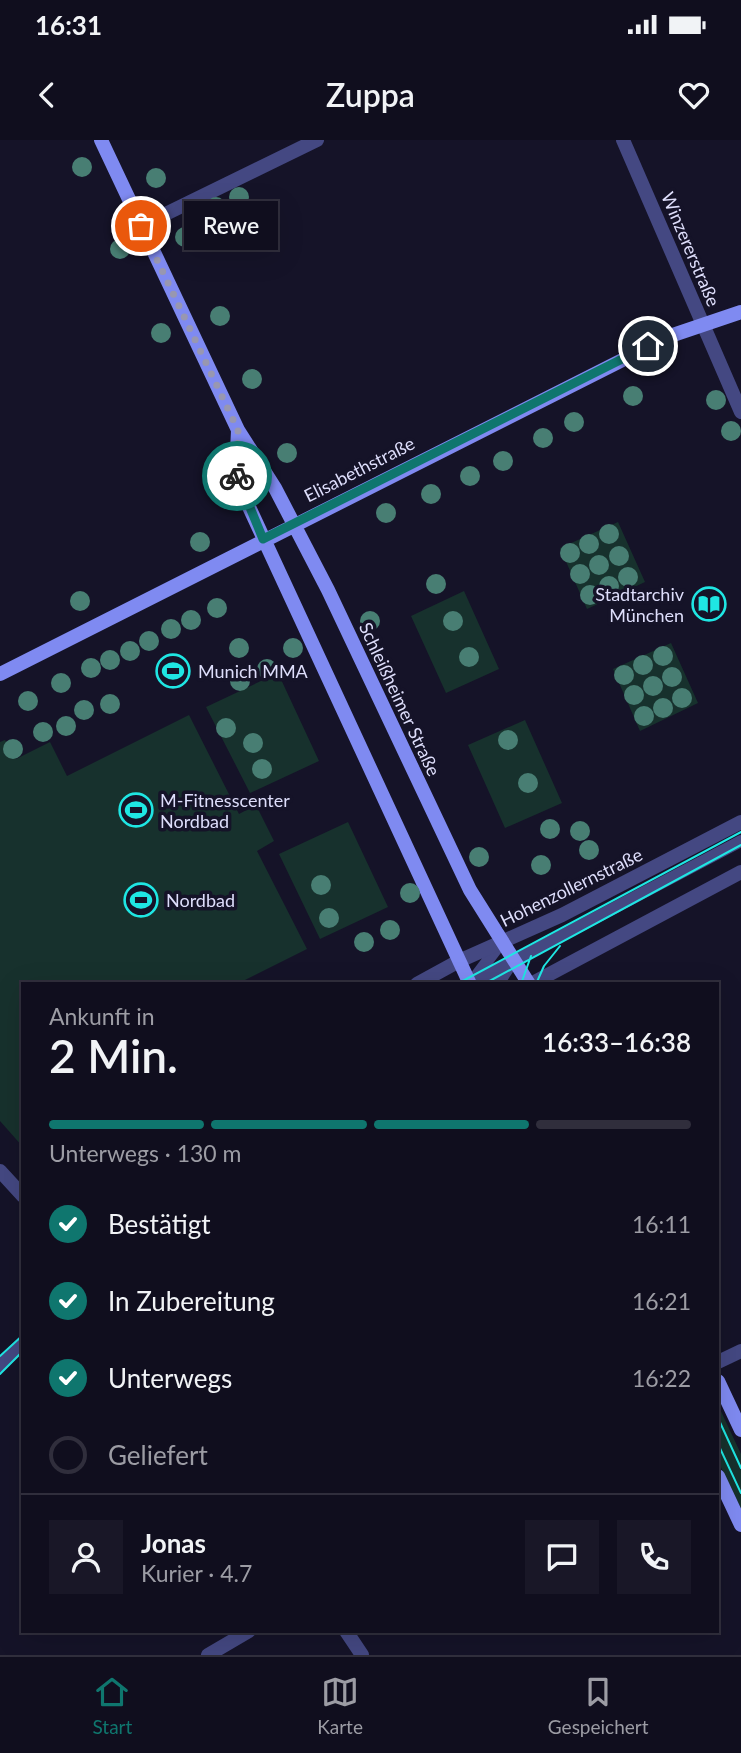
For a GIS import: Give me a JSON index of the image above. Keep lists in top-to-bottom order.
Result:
{
  "streets": {
    "main road": ["Elisabethstraße", "Schleißheimer Straße"],
    "street": ["Winzererstraße", "Hohenzollernstraße"]
  },
  "crossings": [
    ["Winzererstraße", "Elisabethstraße"],
    ["Elisabethstraße", "Schleißheimer Straße"],
    ["Schleißheimer Straße", "Hohenzollernstraße"]
  ],
  "places": {
    "other": ["Rewe"],
    "library": ["Stadtarchiv München"],
    "sports": ["Munich MMA", "M-Fitnesscenter Nordbad", "Nordbad"]
  },
  "page": {
    "status": "16:31",
    "header": "Zuppa",
    "bubble": "Rewe",
    "heading": ["2 Min.", "Ankunft in", "16:33–16:38"],
    "panel": ["Jonas", "Kurier · 4.7"],
    "bar": "Unterwegs · 130 m",
    "list": [
      ["Bestätigt", "16:11"],
      ["In Zubereitung", "16:21"],
      ["Unterwegs", "16:22"],
      "Geliefert"
    ],
    "tabs": ["Start", "Karte", "Gespeichert"]
  }
}
